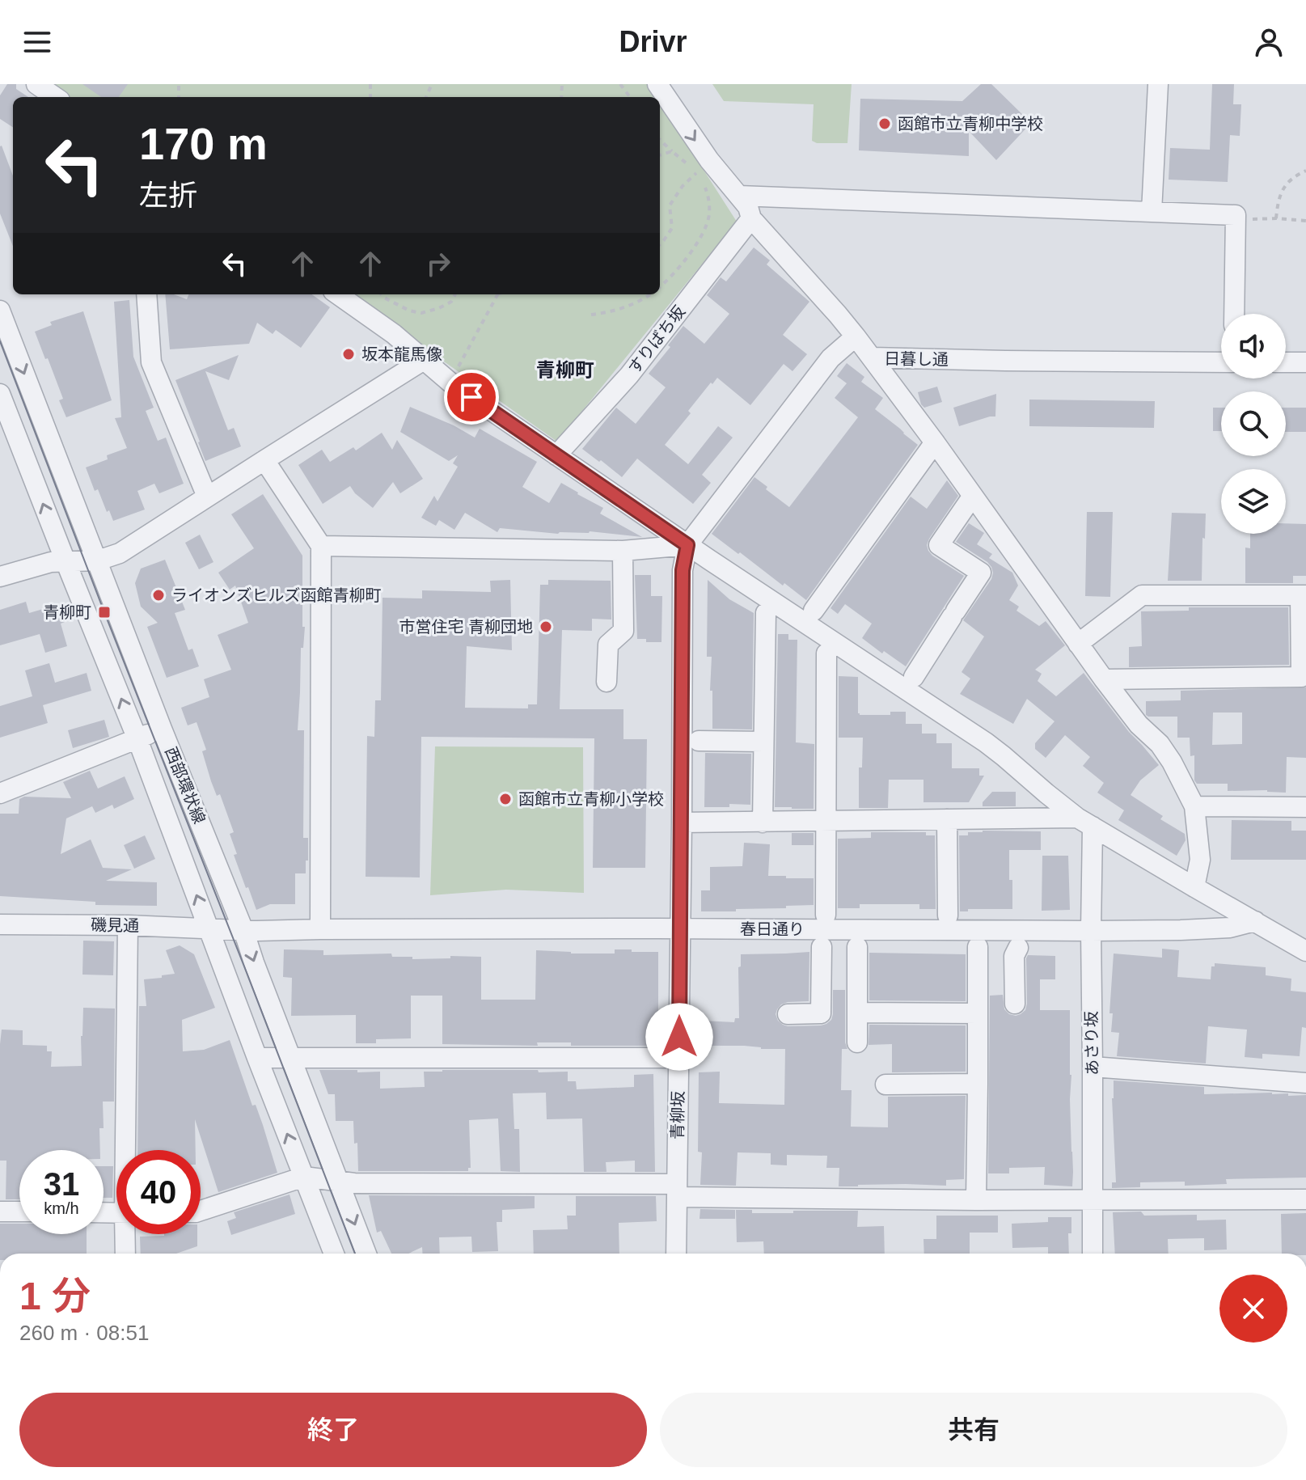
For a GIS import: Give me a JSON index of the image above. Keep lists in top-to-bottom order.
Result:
{
  "streets": {
    "street": [
      "すりばち坂",
      "日暮し通",
      "西部環状線",
      "磯見通",
      "春日通り",
      "あさり坂",
      "青柳坂"
    ]
  },
  "crossings": [
    ["すりばち坂", "日暮し通"],
    ["西部環状線", "磯見通"],
    ["西部環状線", "春日通り"],
    ["磯見通", "春日通り"],
    ["春日通り", "あさり坂"],
    ["春日通り", "青柳坂"]
  ],
  "districts": ["青柳町"],
  "places": {
    "other": [
      "函館市立青柳中学校",
      "坂本龍馬像",
      "ライオンズヒルズ函館青柳町",
      "市営住宅 青柳団地",
      "函館市立青柳小学校"
    ],
    "transit": ["青柳町"]
  },
  "page": {
    "header": "Drivr",
    "turn": ["170 m", "左折"],
    "speed": "31 km/h",
    "limit": "40",
    "heading": ["1 分", "260 m · 08:51"],
    "buttons": ["終了", "共有"]
  }
}
